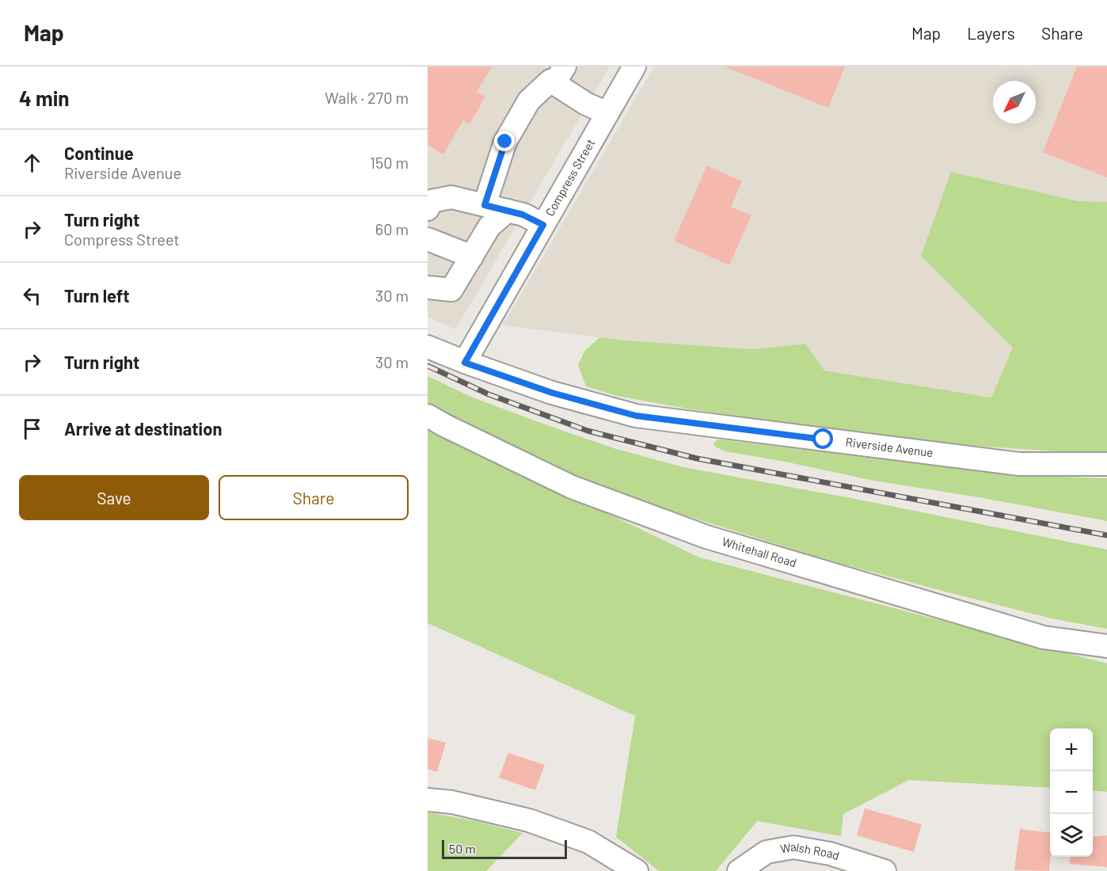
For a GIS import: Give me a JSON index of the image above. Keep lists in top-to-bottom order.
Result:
{
  "streets": {
    "street": [
      "Compress Street",
      "Riverside Avenue",
      "Whitehall Road",
      "Walsh Road"
    ]
  },
  "crossings": [
    ["Compress Street", "Riverside Avenue"]
  ],
  "scale_bar": "50 m",
  "north": "bottom left",
  "page": {
    "header": "Map",
    "nav": ["Map", "Layers", "Share"],
    "heading": ["4 min", "Walk · 270 m"],
    "list": [
      ["Continue", "Riverside Avenue", "150 m"],
      ["Turn right", "Compress Street", "60 m"],
      ["Turn left", "30 m"],
      ["Turn right", "30 m"],
      "Arrive at destination"
    ],
    "buttons": ["Save", "Share"],
    "map_buttons": ["+", "−"],
    "scale": "50 m"
  }
}
